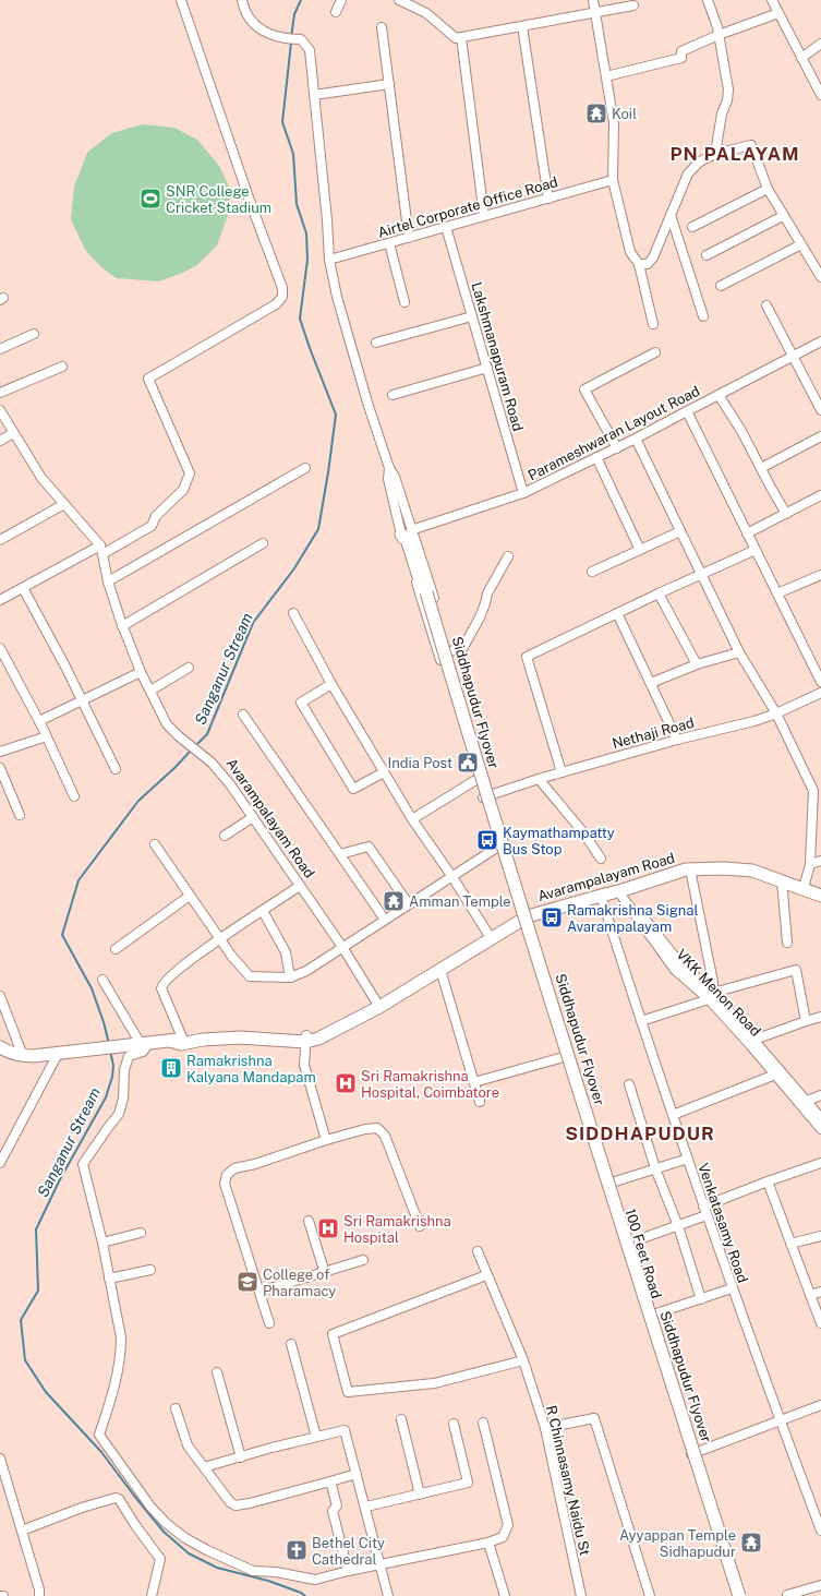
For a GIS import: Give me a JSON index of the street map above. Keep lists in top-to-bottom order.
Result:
{
  "streets": {
    "main road": ["Siddhapudur Flyover", "Avarampalayam Road", "100 Feet Road"],
    "street": [
      "Airtel Corporate Office Road",
      "Lakshmanapuram Road",
      "Parameshwaran Layout Road",
      "Nethaji Road",
      "VKK Menon Road",
      "Venkatasamy Road",
      "R Chinnasamy Naidu St"
    ]
  },
  "crossings": [
    ["Airtel Corporate Office Road", "Lakshmanapuram Road"],
    ["Lakshmanapuram Road", "Parameshwaran Layout Road"],
    ["Parameshwaran Layout Road", "Siddhapudur Flyover"],
    ["Avarampalayam Road", "VKK Menon Road"],
    ["Avarampalayam Road", "Venkatasamy Road"],
    ["Avarampalayam Road", "100 Feet Road"]
  ],
  "districts": ["PN PALAYAM", "SIDDHAPUDUR"],
  "water": ["Sanganur Stream"],
  "places": {
    "temple": ["Koil", "Amman Temple", "Ayyappan Temple Sidhapudur"],
    "sports": ["SNR College Cricket Stadium"],
    "public building": ["India Post"],
    "bus stop": ["Kaymathampatty Bus Stop", "Ramakrishna Signal Avarampalayam"],
    "building": ["Ramakrishna Kalyana Mandapam"],
    "hospital": ["Sri Ramakrishna Hospital, Coimbatore", "Sri Ramakrishna Hospital"],
    "school or university": ["College of Pharamacy"],
    "church": ["Bethel City Cathedral"]
  }
}
